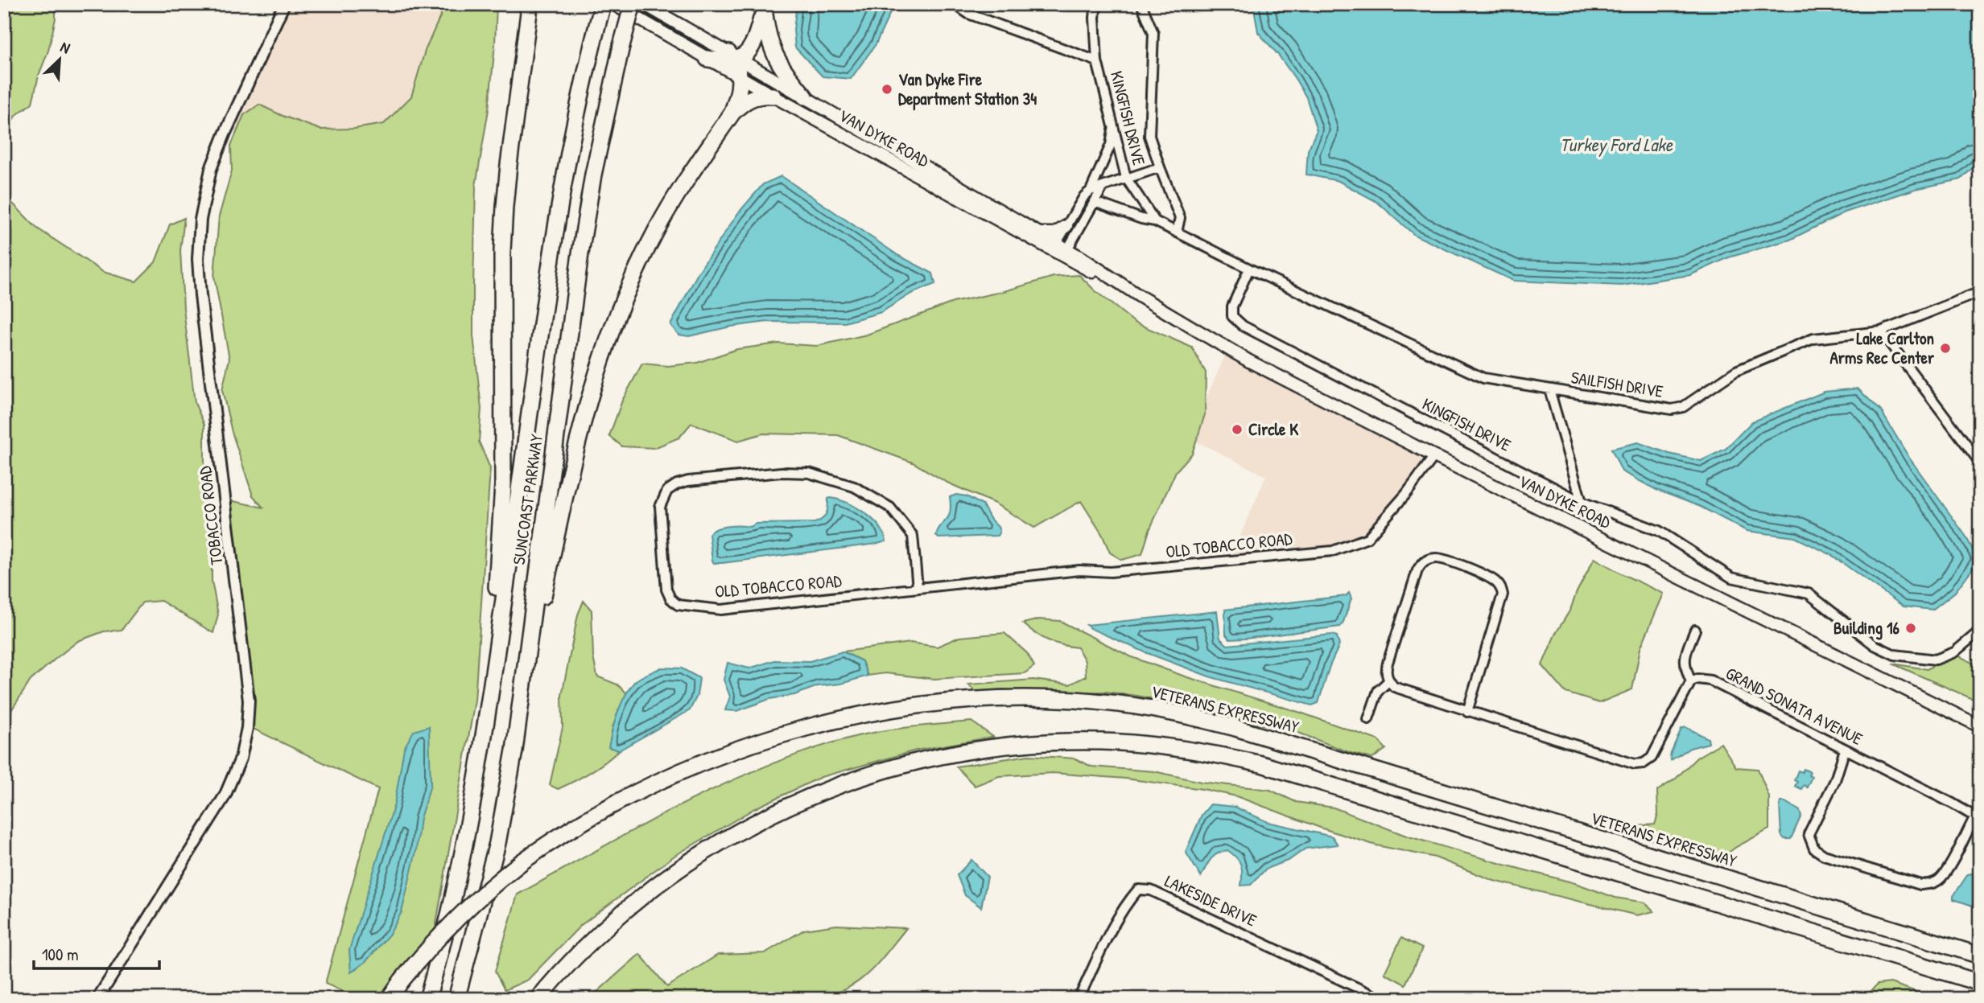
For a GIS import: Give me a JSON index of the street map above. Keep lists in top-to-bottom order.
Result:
{
  "streets": {
    "highway": ["SUNCOAST PARKWAY", "VETERANS EXPRESSWAY"],
    "main road": ["VAN DYKE ROAD"],
    "street": [
      "KINGFISH DRIVE",
      "SAILFISH DRIVE",
      "TOBACCO ROAD",
      "OLD TOBACCO ROAD",
      "GRAND SONATA AVENUE",
      "LAKESIDE DRIVE"
    ]
  },
  "crossings": [
    ["KINGFISH DRIVE", "SAILFISH DRIVE"],
    ["VAN DYKE ROAD", "OLD TOBACCO ROAD"]
  ],
  "water": ["Turkey Ford Lake"],
  "places": [
    "Van Dyke Fire Department Station 34",
    "Lake Carlton Arms Rec Center",
    "Circle K",
    "Building 16"
  ],
  "scale_bar": "100 m",
  "north": "top right"
}
